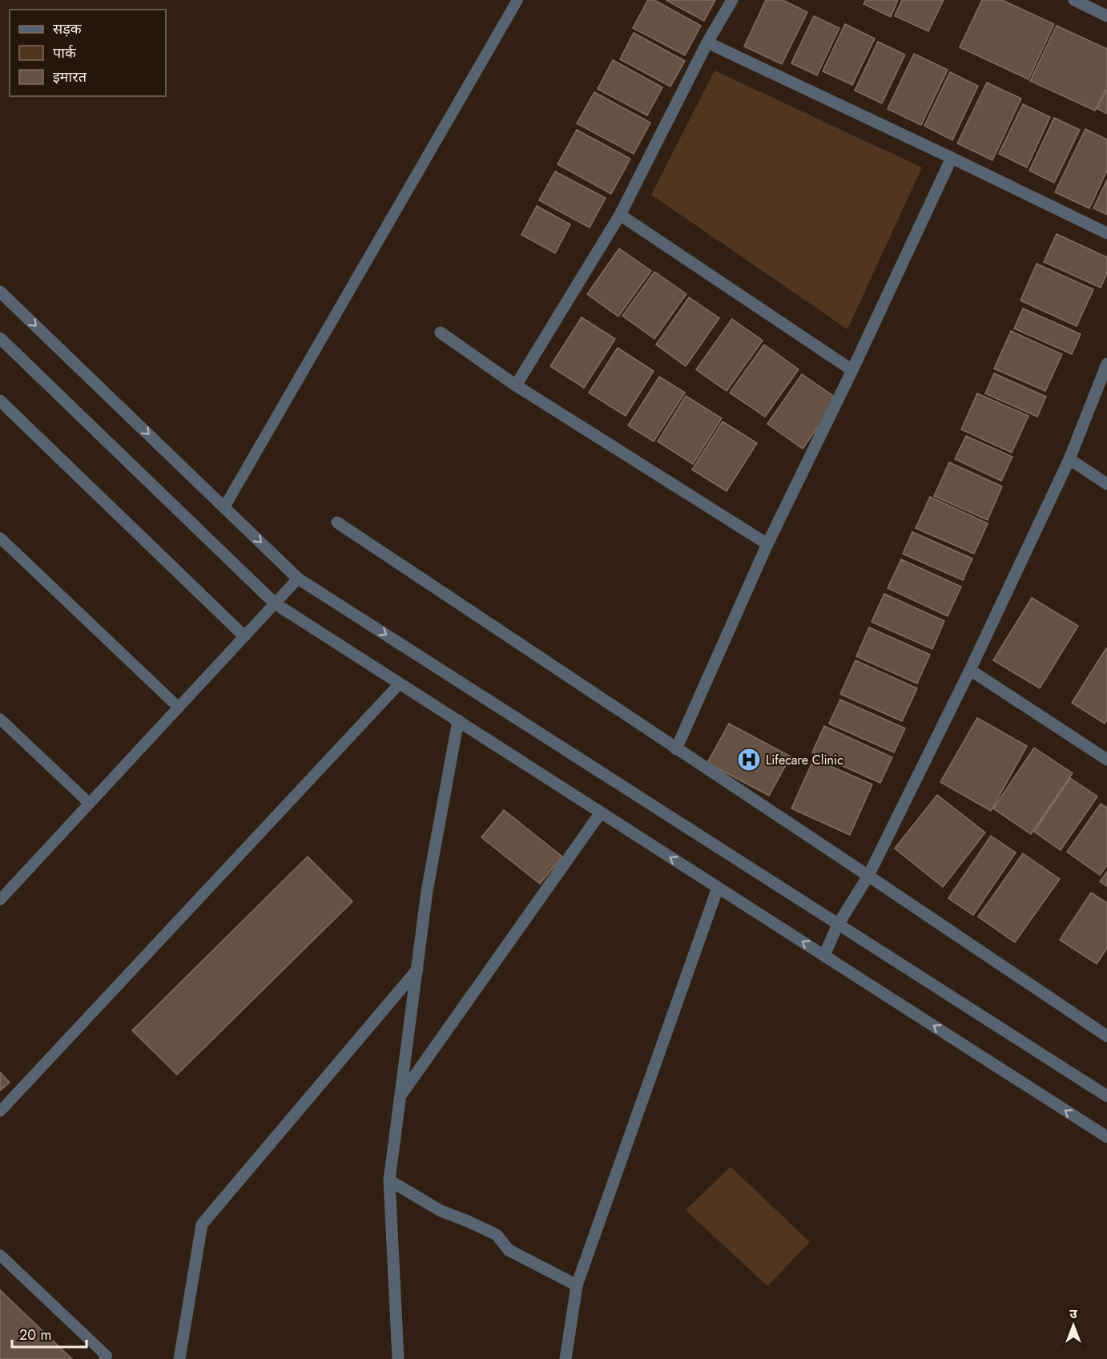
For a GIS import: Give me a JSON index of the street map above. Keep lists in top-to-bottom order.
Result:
{
  "places": {
    "hospital": ["Lifecare Clinic"]
  },
  "legend": ["सड़क", "पार्क", "इमारत"],
  "scale_bar": "20 m",
  "north": "top"
}
